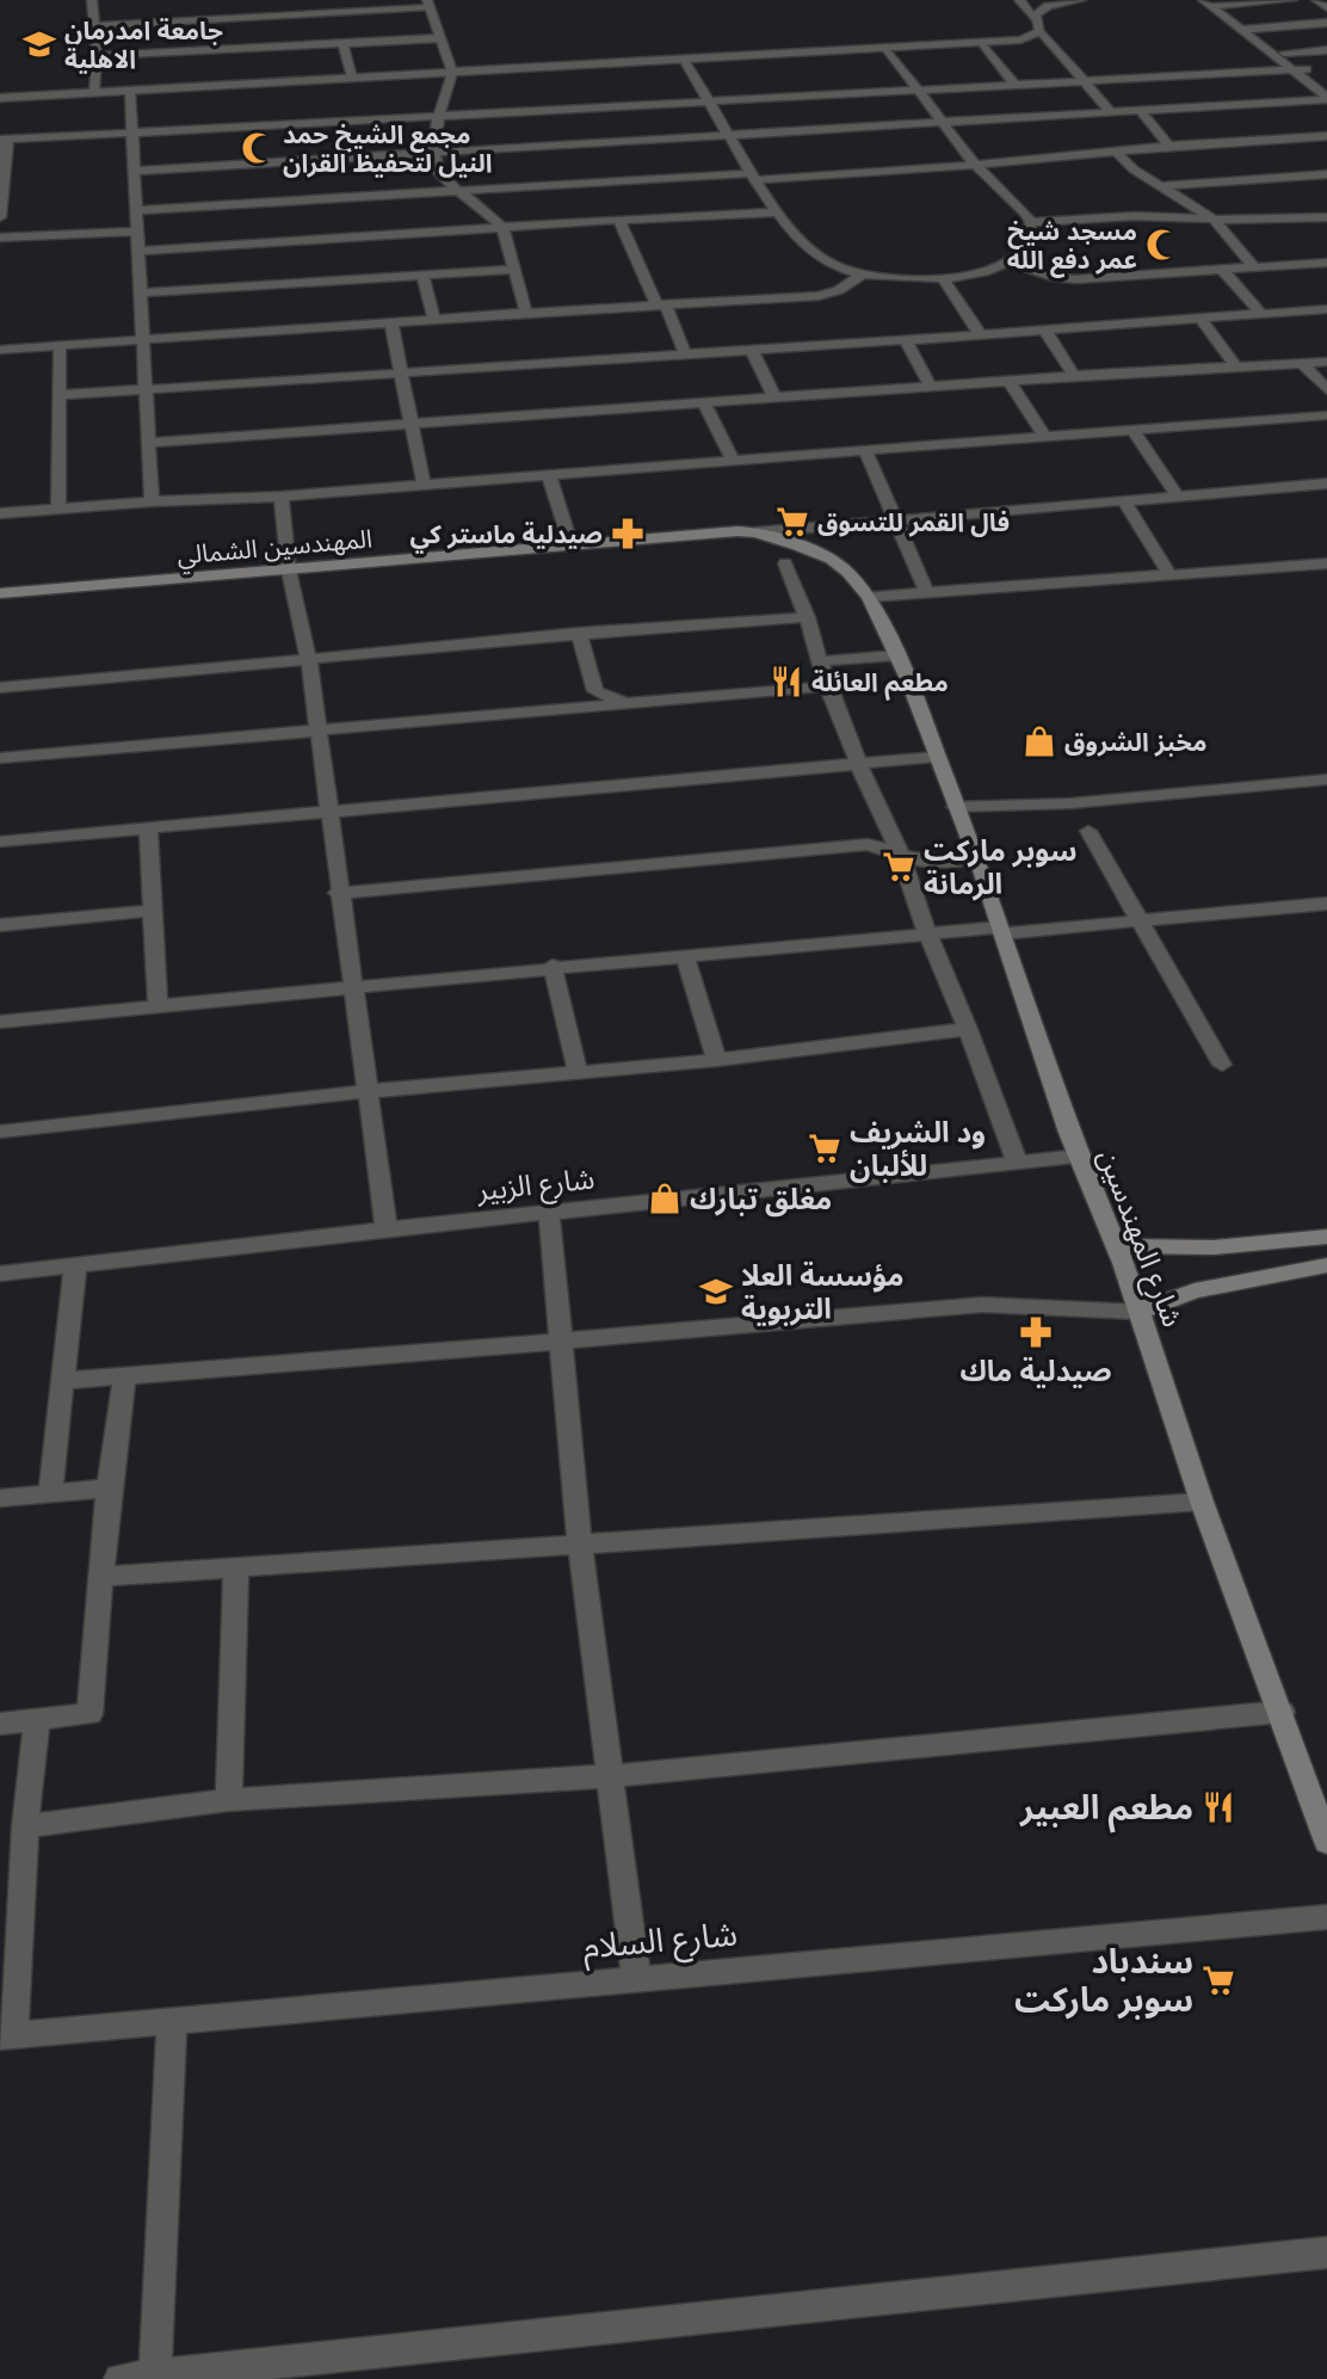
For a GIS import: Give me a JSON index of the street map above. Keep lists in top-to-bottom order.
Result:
{
  "streets": {
    "main road": ["المهندسين الشمالي", "شارع المهندسين"],
    "street": ["شارع الزبير", "شارع السلام"]
  },
  "crossings": [
    ["المهندسين الشمالي", "شارع المهندسين"],
    ["شارع الزبير", "شارع المهندسين"]
  ],
  "places": {
    "school or university": ["جامعة امدرمان الاهلية", "مؤسسة العلا التربوية"],
    "mosque": ["مجمع الشيخ حمد النيل لتحفيظ القران", "مسجد شيخ عمر دفع الله"],
    "supermarket": [
      "فال القمر للتسوق",
      "سوبر ماركت الرمانة",
      "ود الشريف للألبان",
      "سندباد سوبر ماركت"
    ],
    "pharmacy": ["صيدلية ماستر كي", "صيدلية ماك"],
    "restaurant": ["مطعم العائلة", "مطعم العبير"],
    "shop": ["مخبز الشروق", "مغلق تبارك"]
  }
}
